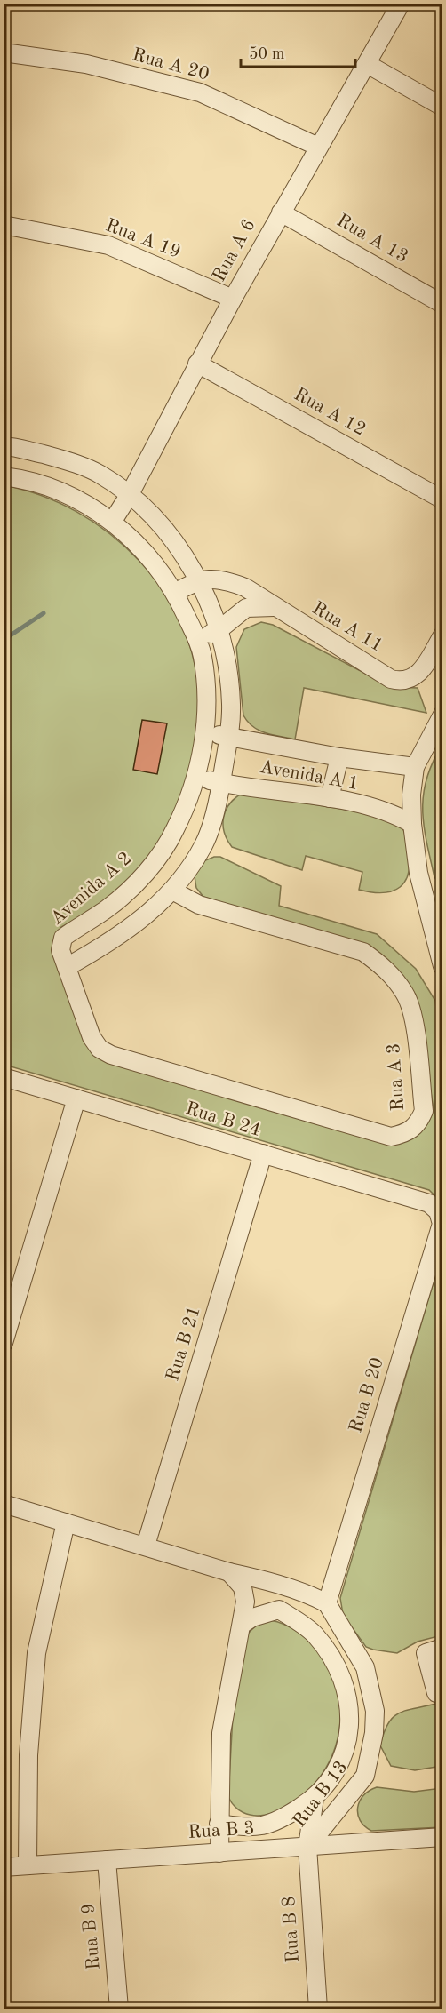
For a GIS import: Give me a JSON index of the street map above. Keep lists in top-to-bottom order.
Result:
{
  "streets": {
    "street": [
      "Rua A 20",
      "Rua A 19",
      "Rua A 13",
      "Rua A 6",
      "Rua A 12",
      "Rua A 11",
      "Avenida A 1",
      "Avenida A 2",
      "Rua A 3",
      "Rua B 24",
      "Rua B 21",
      "Rua B 20",
      "Rua B 13",
      "Rua B 3",
      "Rua B 8",
      "Rua B 9"
    ]
  },
  "crossings": [
    ["Rua A 20", "Rua A 6"],
    ["Rua A 19", "Rua A 6"],
    ["Rua A 13", "Rua A 6"],
    ["Rua A 6", "Rua A 12"],
    ["Rua A 6", "Avenida A 2"],
    ["Rua A 11", "Avenida A 2"],
    ["Avenida A 1", "Avenida A 2"],
    ["Avenida A 2", "Rua A 3"],
    ["Rua B 24", "Rua B 21"],
    ["Rua B 24", "Rua B 20"],
    ["Rua B 20", "Rua B 13"],
    ["Rua B 13", "Rua B 3"],
    ["Rua B 13", "Rua B 8"],
    ["Rua B 3", "Rua B 8"],
    ["Rua B 3", "Rua B 9"]
  ],
  "scale_bar": "50 m"
}
